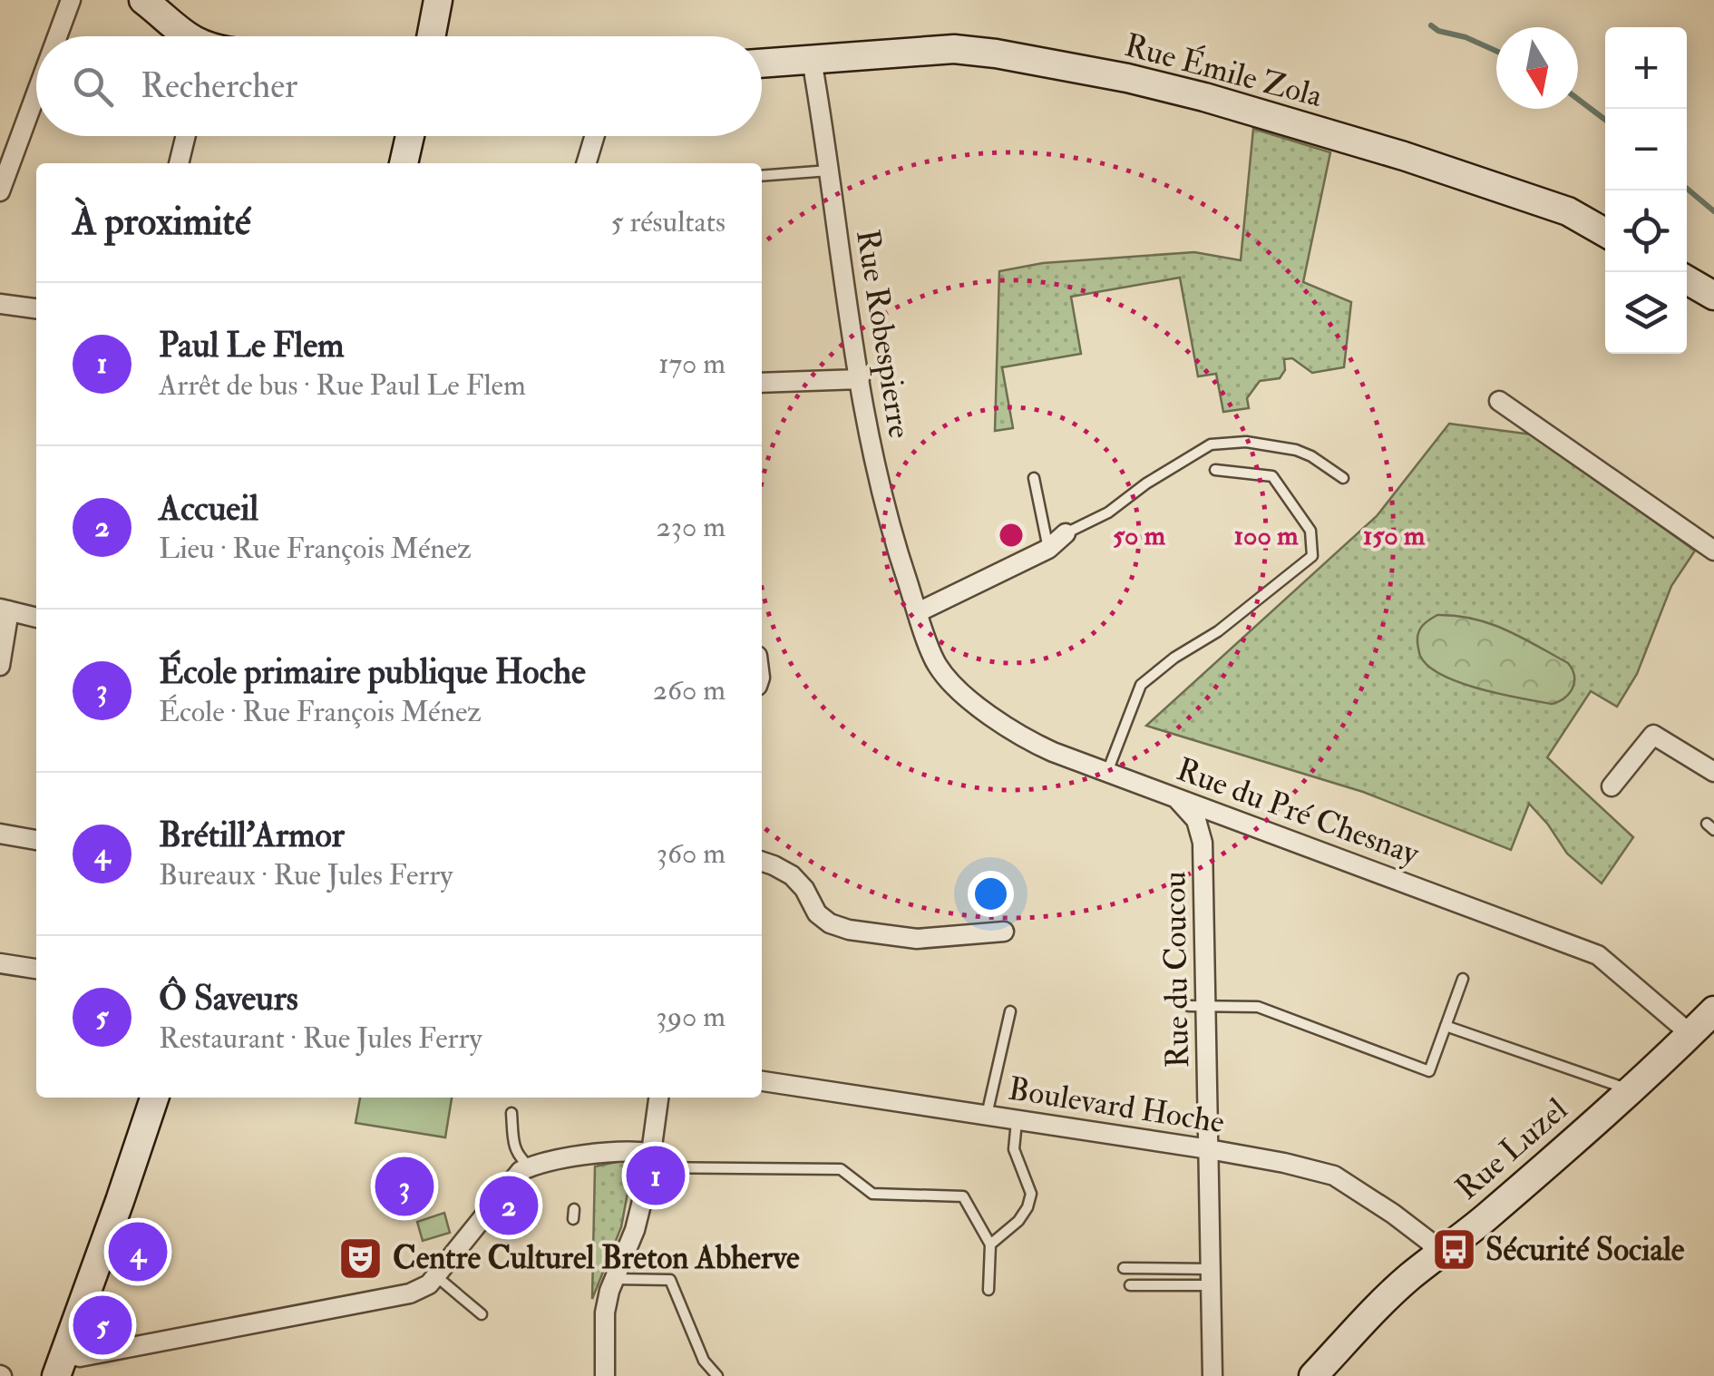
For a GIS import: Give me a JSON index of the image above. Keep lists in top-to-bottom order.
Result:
{
  "streets": {
    "street": [
      "Rue Émile Zola",
      "Rue Robespierre",
      "Rue du Pré Chesnay",
      "Rue du Coucou",
      "Boulevard Hoche",
      "Rue Luzel"
    ]
  },
  "crossings": [
    ["Rue Émile Zola", "Rue Robespierre"],
    ["Rue Robespierre", "Rue du Pré Chesnay"],
    ["Rue du Pré Chesnay", "Rue du Coucou"],
    ["Rue du Pré Chesnay", "Rue Luzel"],
    ["Rue du Coucou", "Boulevard Hoche"],
    ["Boulevard Hoche", "Rue Luzel"]
  ],
  "places": {
    "bus stop": ["Sécurité Sociale"],
    "theatre": ["Centre Culturel Breton Abherve"]
  },
  "north": "bottom",
  "page": {
    "map_buttons": ["+", "−"],
    "search": "Rechercher",
    "heading": ["À proximité", "5 résultats"],
    "list": [
      {
        "mark": "1",
        "name": "Paul Le Flem",
        "note": "Arrêt de bus · Rue Paul Le Flem",
        "value": "170 m"
      },
      {
        "mark": "2",
        "name": "Accueil",
        "note": "Lieu · Rue François Ménez",
        "value": "230 m"
      },
      {
        "mark": "3",
        "name": "École primaire publique Hoche",
        "note": "École · Rue François Ménez",
        "value": "260 m"
      },
      {
        "mark": "4",
        "name": "Brétill'Armor",
        "note": "Bureaux · Rue Jules Ferry",
        "value": "360 m"
      },
      {
        "mark": "5",
        "name": "Ô Saveurs",
        "note": "Restaurant · Rue Jules Ferry",
        "value": "390 m"
      }
    ],
    "pins": [
      "1",
      "3",
      "2",
      "4",
      "5"
    ]
  },
  "rings": ["50 m", "100 m", "150 m"]
}
